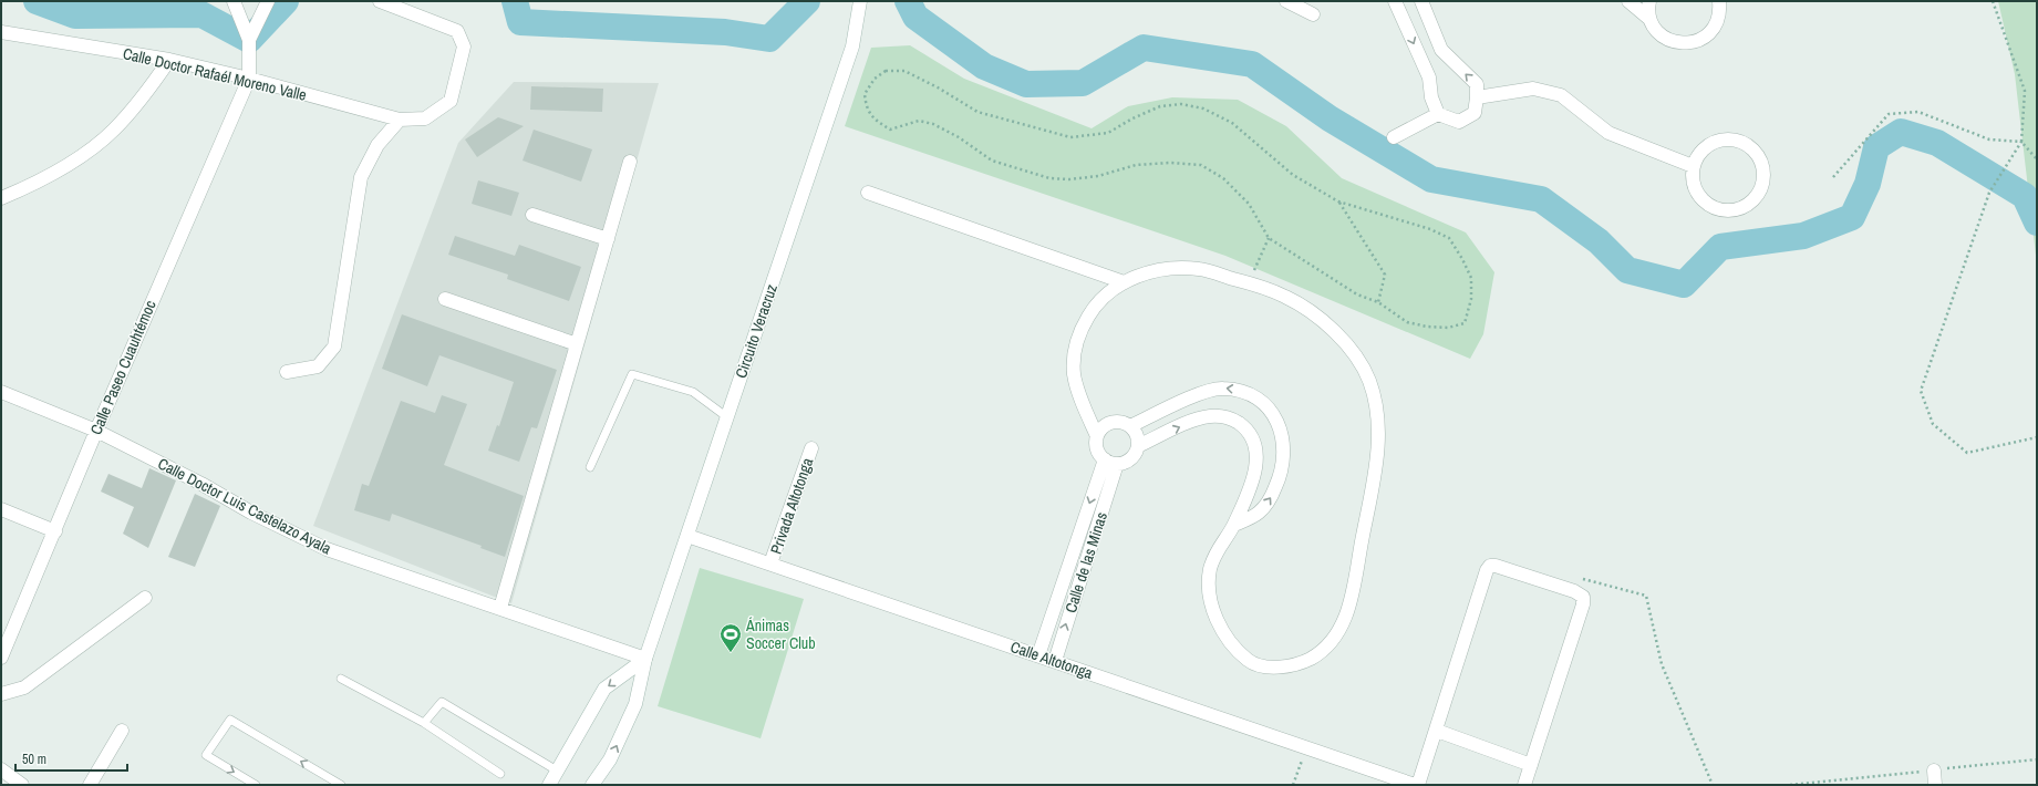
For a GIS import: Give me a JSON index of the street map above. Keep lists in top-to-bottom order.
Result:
{
  "streets": {
    "street": [
      "Calle Doctor Rafaél Moreno Valle",
      "Circuito Veracruz",
      "Calle Paseo Cuauhtémoc",
      "Calle Doctor Luis Castelazo Ayala",
      "Privada Altotonga",
      "Calle de las Minas",
      "Calle Altotonga"
    ]
  },
  "crossings": [
    ["Calle Doctor Rafaél Moreno Valle", "Calle Paseo Cuauhtémoc"],
    ["Circuito Veracruz", "Calle Doctor Luis Castelazo Ayala"],
    ["Circuito Veracruz", "Calle Altotonga"],
    ["Calle Paseo Cuauhtémoc", "Calle Doctor Luis Castelazo Ayala"],
    ["Privada Altotonga", "Calle Altotonga"],
    ["Calle de las Minas", "Calle Altotonga"]
  ],
  "places": {
    "sports": ["Ánimas Soccer Club"]
  },
  "scale_bar": "50 m"
}
